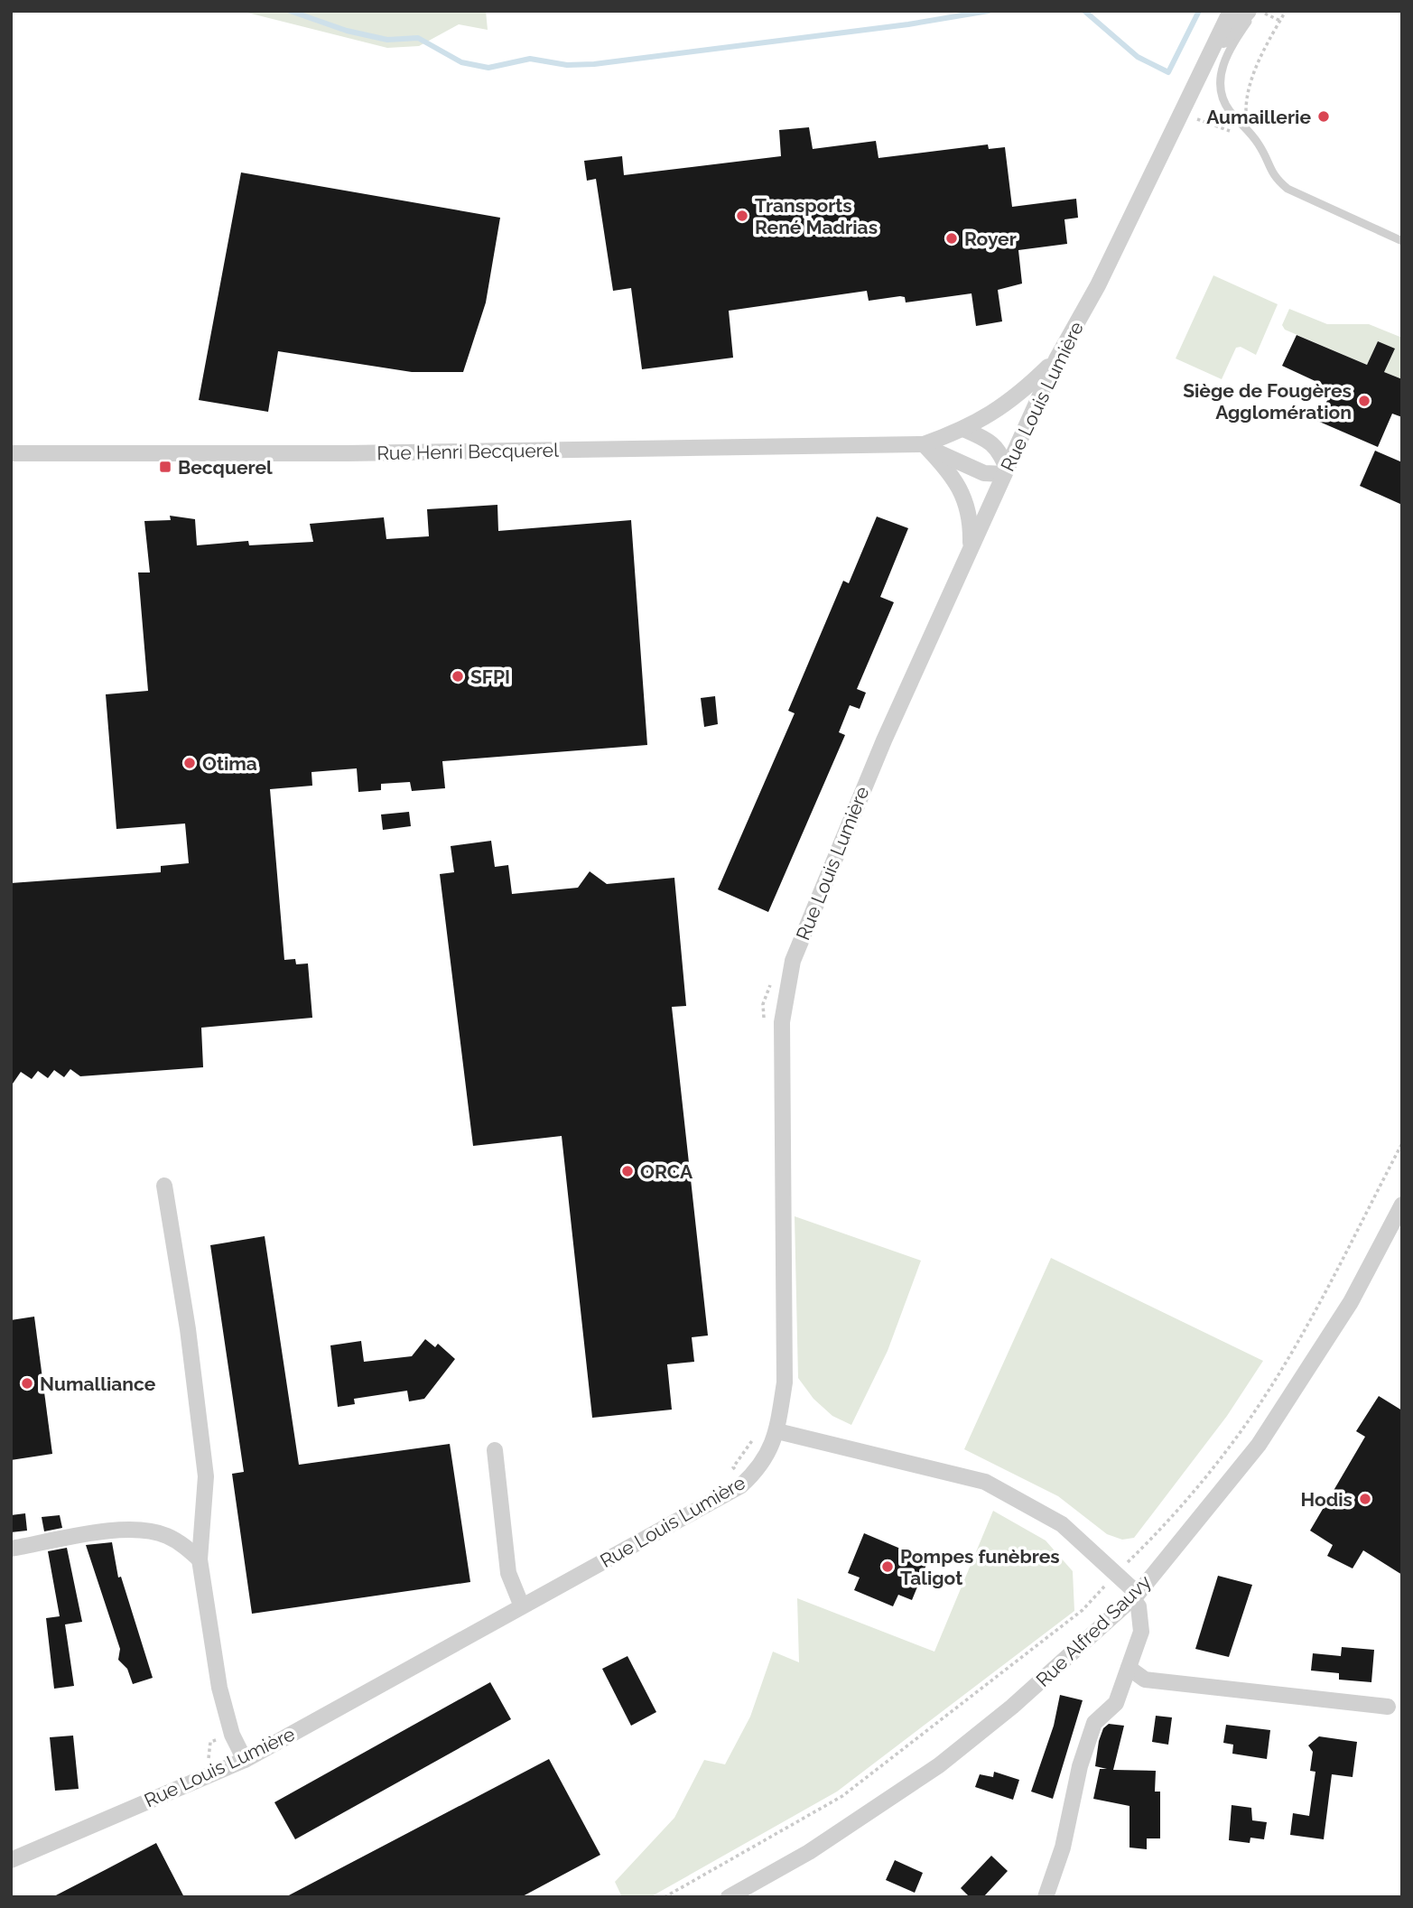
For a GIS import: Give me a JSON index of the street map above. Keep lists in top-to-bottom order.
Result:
{
  "streets": {
    "street": ["Rue Louis Lumière", "Rue Henri Becquerel", "Rue Alfred Sauvy"]
  },
  "crossings": [
    ["Rue Louis Lumière", "Rue Henri Becquerel"]
  ],
  "places": {
    "other": [
      "Aumaillerie",
      "Transports René Madrias",
      "Royer",
      "Siège de Fougères Agglomération",
      "SFPI",
      "Otima",
      "ORCA",
      "Numalliance",
      "Hodis",
      "Pompes funèbres Taligot"
    ],
    "transit": ["Becquerel"]
  }
}
